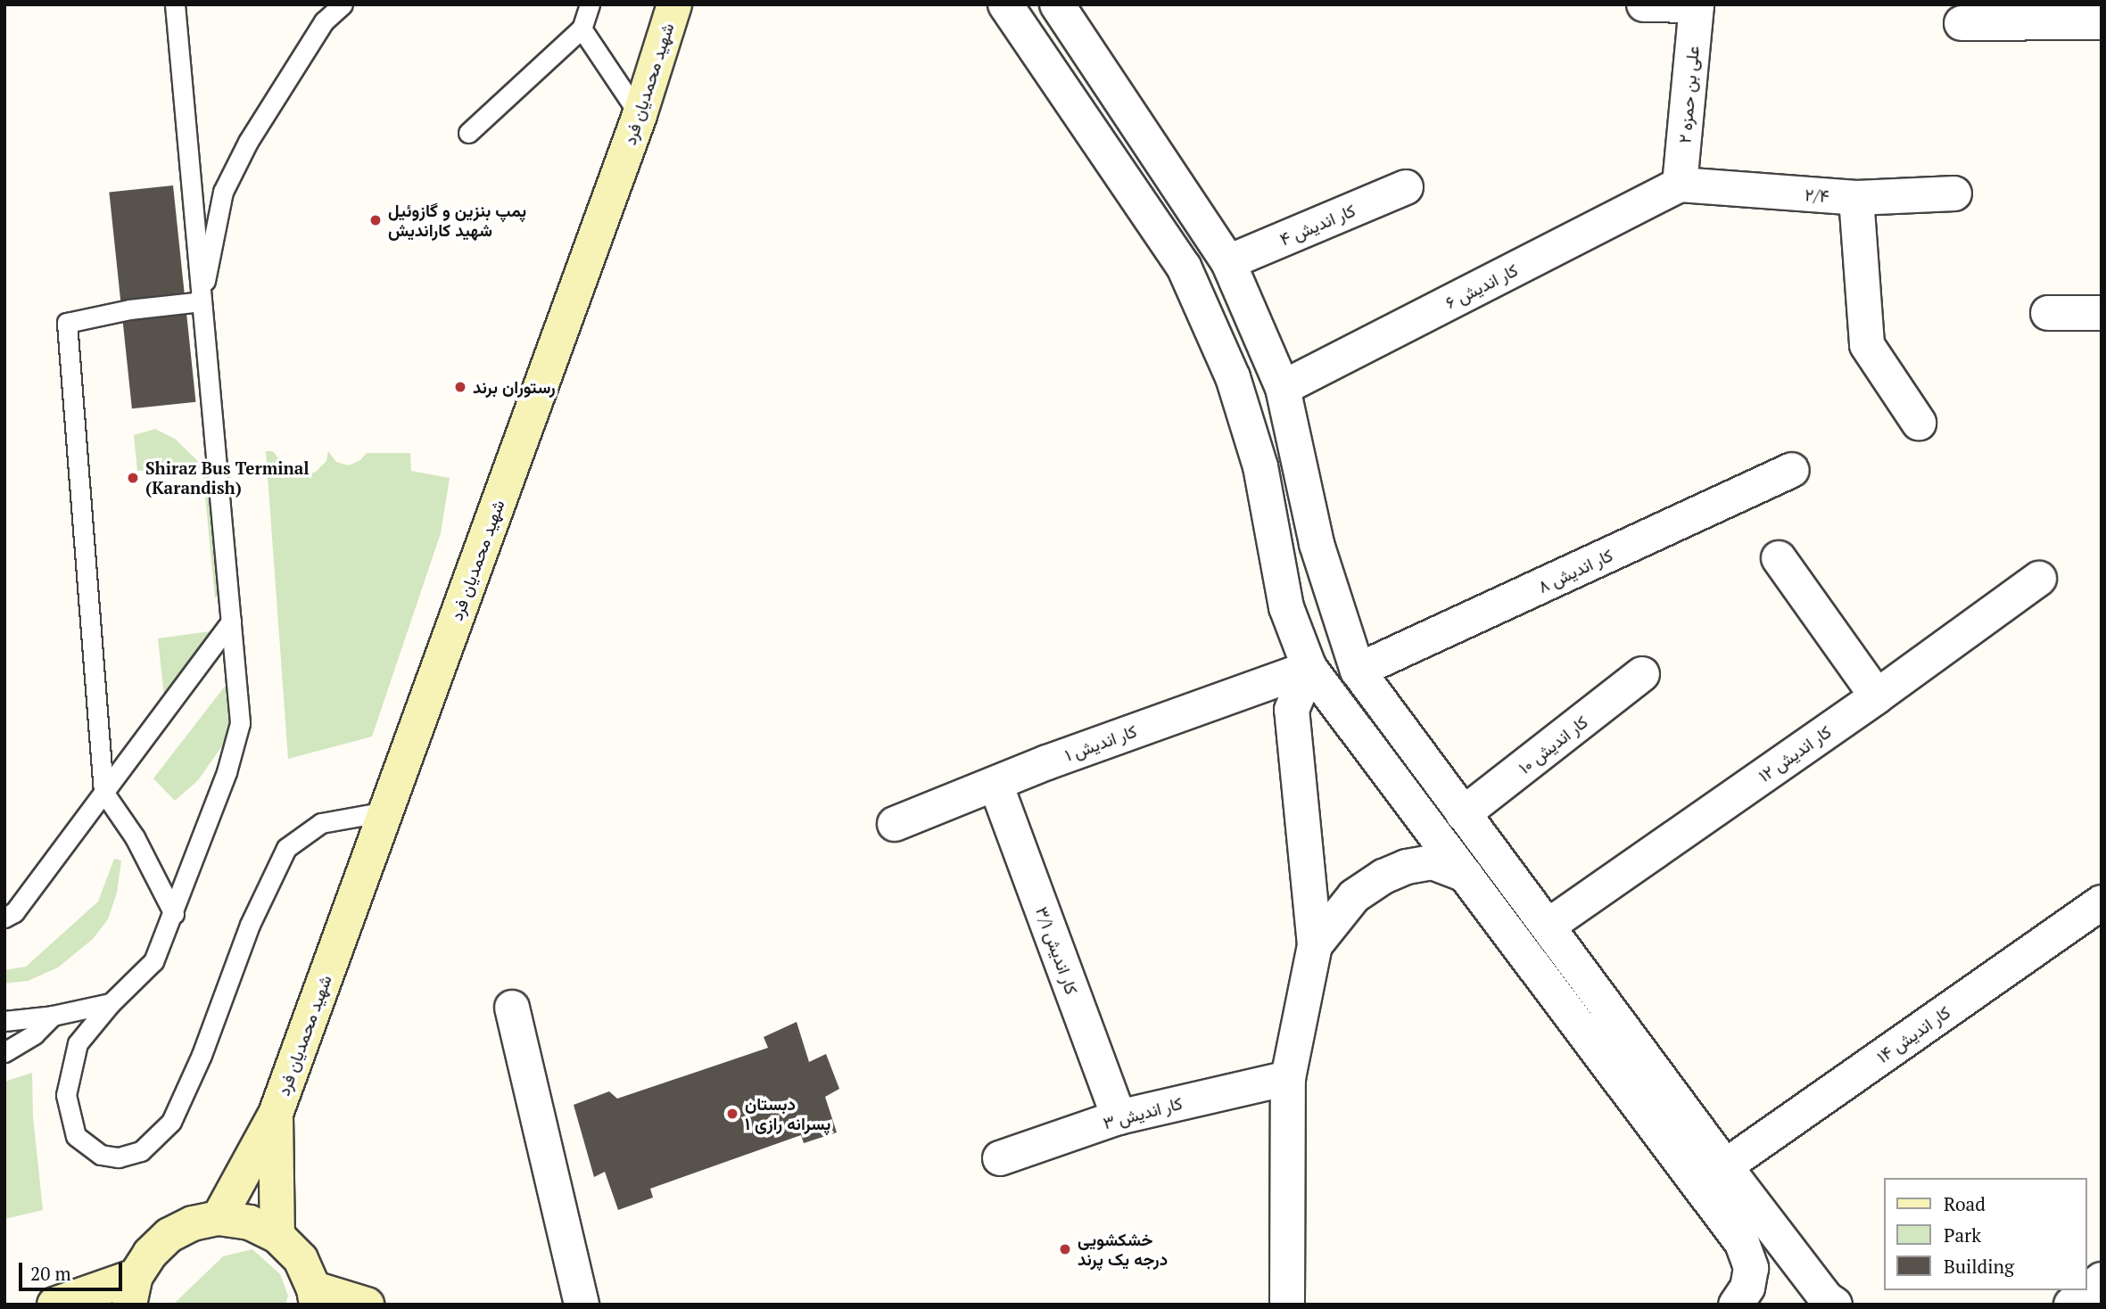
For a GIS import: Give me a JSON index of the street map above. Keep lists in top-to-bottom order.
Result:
{
  "streets": {
    "main road": ["شهید محمدیان فرد"],
    "street": [
      "۲ علی بن حمزه",
      "۲/۴",
      "۴ کار اندیش",
      "۶ کار اندیش",
      "۸ کار اندیش",
      "۱ کار اندیش",
      "۱۰ کار اندیش",
      "۱۲ کار اندیش",
      "۳/۱ کار اندیش",
      "۱۴ کار اندیش",
      "۳ کار اندیش"
    ]
  },
  "crossings": [
    ["۲ علی بن حمزه", "۲/۴"],
    ["۲ علی بن حمزه", "۶ کار اندیش"],
    ["۲/۴", "۶ کار اندیش"],
    ["۱ کار اندیش", "۳/۱ کار اندیش"],
    ["۳/۱ کار اندیش", "۳ کار اندیش"]
  ],
  "places": [
    "پمپ بنزین و گازوئیل شهید کاراندیش",
    "رستوران برند",
    "Shiraz Bus Terminal (Karandish)",
    "دبستان پسرانه رازی ۱",
    "خشکشویی درجه یک پرند"
  ],
  "legend": ["Road", "Park", "Building"],
  "scale_bar": "20 m"
}
